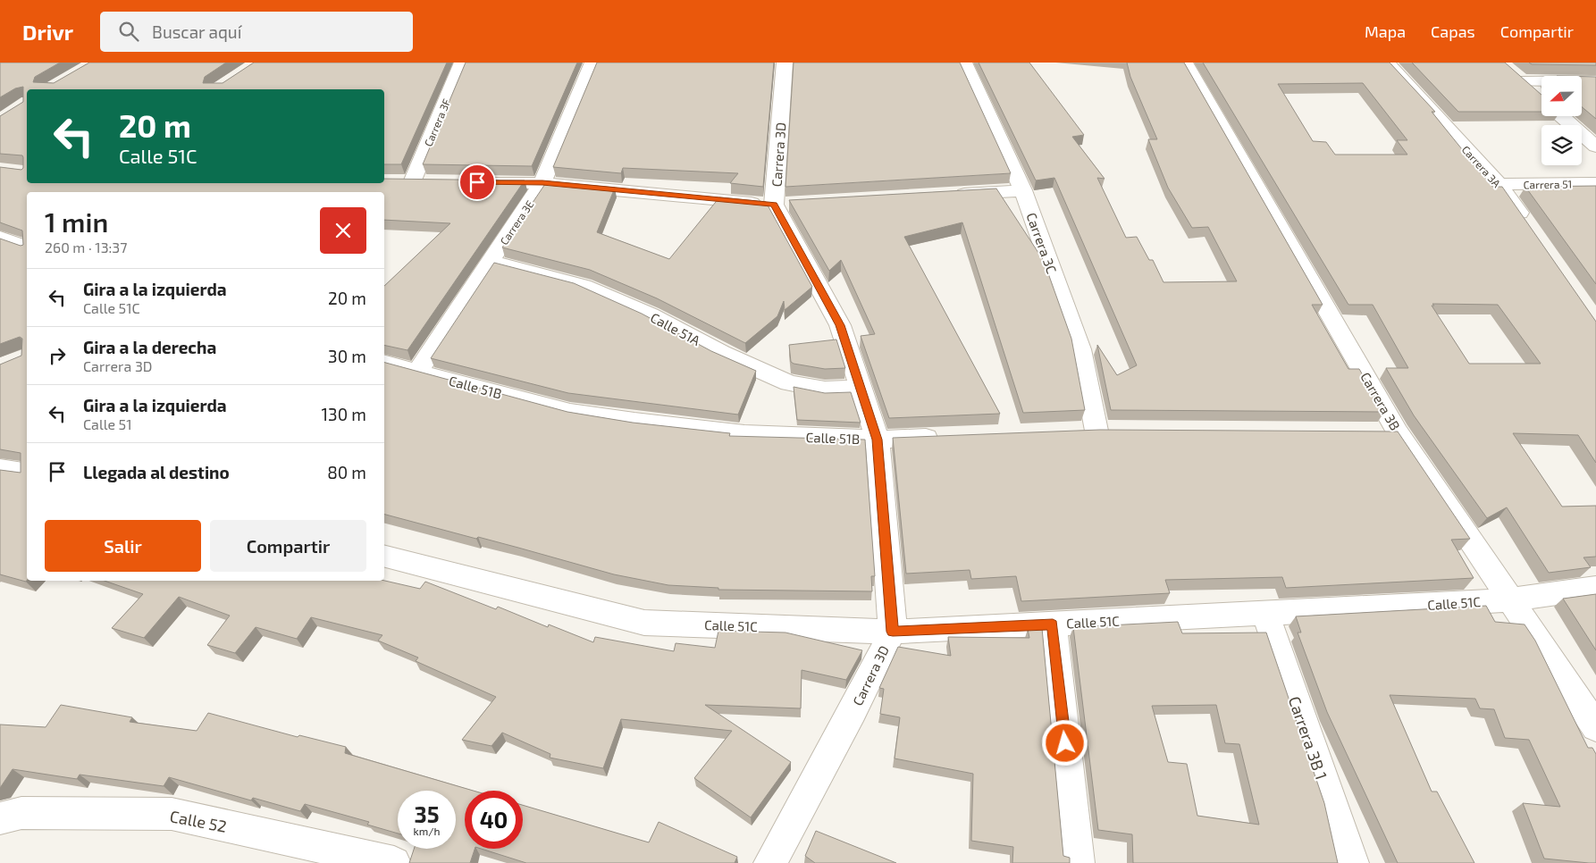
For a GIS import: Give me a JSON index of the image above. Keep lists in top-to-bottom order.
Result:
{
  "streets": {
    "street": [
      "Carrera 3F",
      "Carrera 3D",
      "Carrera 3A",
      "Carrera 51",
      "Carrera 3E",
      "Carrera 3C",
      "Calle 51A",
      "Calle 51B",
      "Carrera 3B",
      "Calle 51C",
      "Carrera 3B 1",
      "Calle 52"
    ]
  },
  "crossings": [
    ["Carrera 3D", "Calle 51A"],
    ["Carrera 3D", "Calle 51B"],
    ["Carrera 3D", "Calle 51C"],
    ["Carrera 3A", "Carrera 51"],
    ["Carrera 3E", "Calle 51A"],
    ["Carrera 3E", "Calle 51B"],
    ["Carrera 3B", "Calle 51C"],
    ["Calle 51C", "Carrera 3B 1"]
  ],
  "north": "left",
  "page": {
    "header": "Drivr",
    "search": "Buscar aquí",
    "nav": ["Mapa", "Capas", "Compartir"],
    "turn": ["20 m", "Calle 51C"],
    "heading": ["1 min", "260 m · 13:37"],
    "list": [
      {
        "name": "Gira a la izquierda",
        "note": "Calle 51C",
        "value": "20 m"
      },
      {
        "name": "Gira a la derecha",
        "note": "Carrera 3D",
        "value": "30 m"
      },
      {
        "name": "Gira a la izquierda",
        "note": "Calle 51",
        "value": "130 m"
      },
      {
        "name": "Llegada al destino",
        "value": "80 m"
      }
    ],
    "buttons": ["Salir", "Compartir"],
    "speed": "35 km/h",
    "limit": "40"
  }
}
